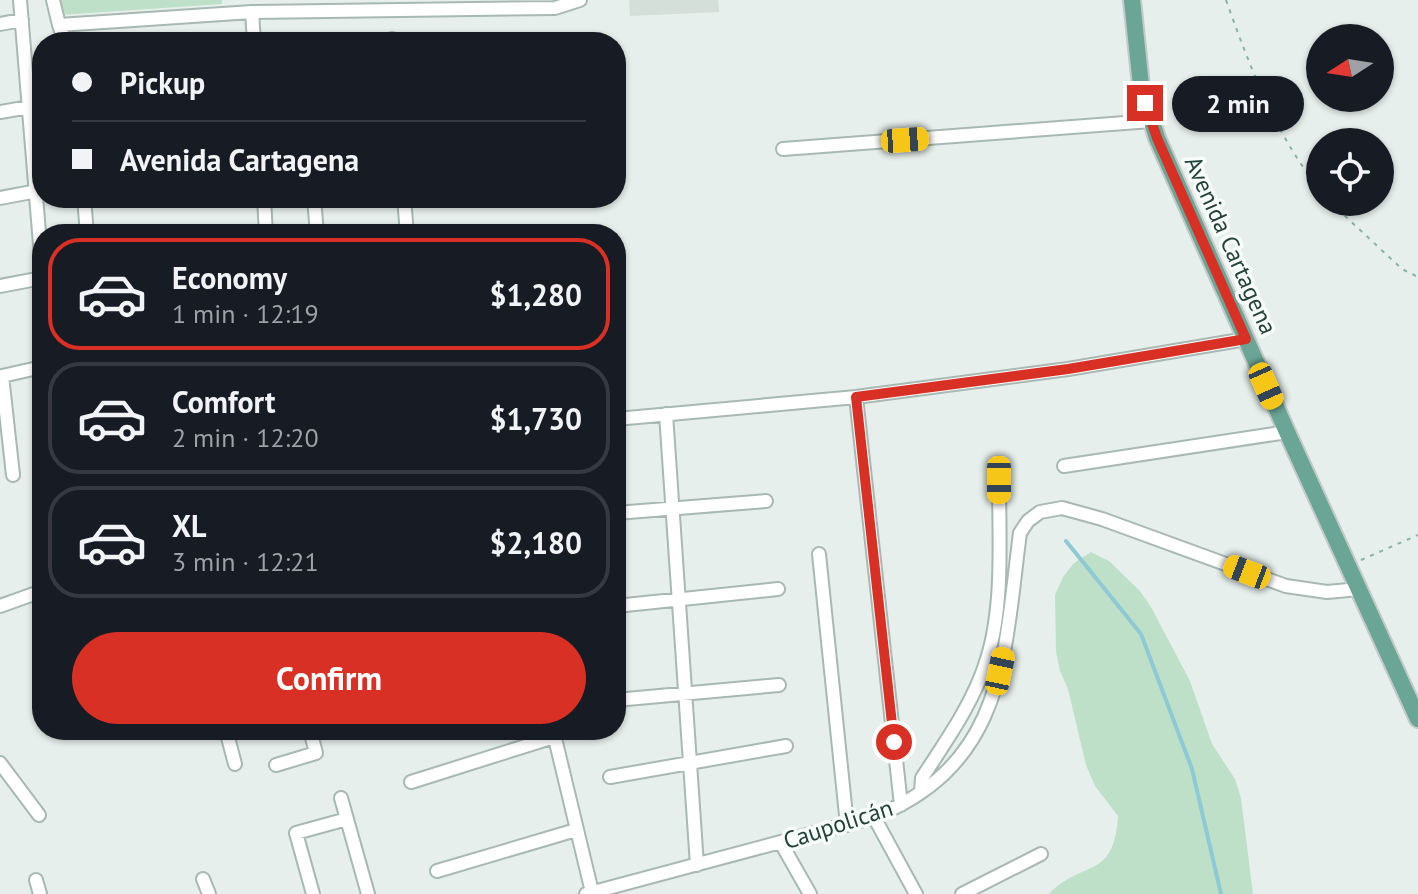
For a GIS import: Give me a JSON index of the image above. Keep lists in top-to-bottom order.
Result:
{
  "streets": {
    "main road": ["Avenida Cartagena"],
    "street": ["Caupolicán"]
  },
  "crossings": [
    ["Avenida Cartagena", "Caupolicán"]
  ],
  "north": "left",
  "page": {
    "banner": ["Pickup", "Avenida Cartagena"],
    "bubble": "2 min",
    "list": [
      {
        "name": "Economy",
        "note": "1 min · 12:19",
        "value": "$1,280"
      },
      {
        "name": "Comfort",
        "note": "2 min · 12:20",
        "value": "$1,730"
      },
      {
        "name": "XL",
        "note": "3 min · 12:21",
        "value": "$2,180"
      }
    ],
    "buttons": "Confirm"
  }
}
